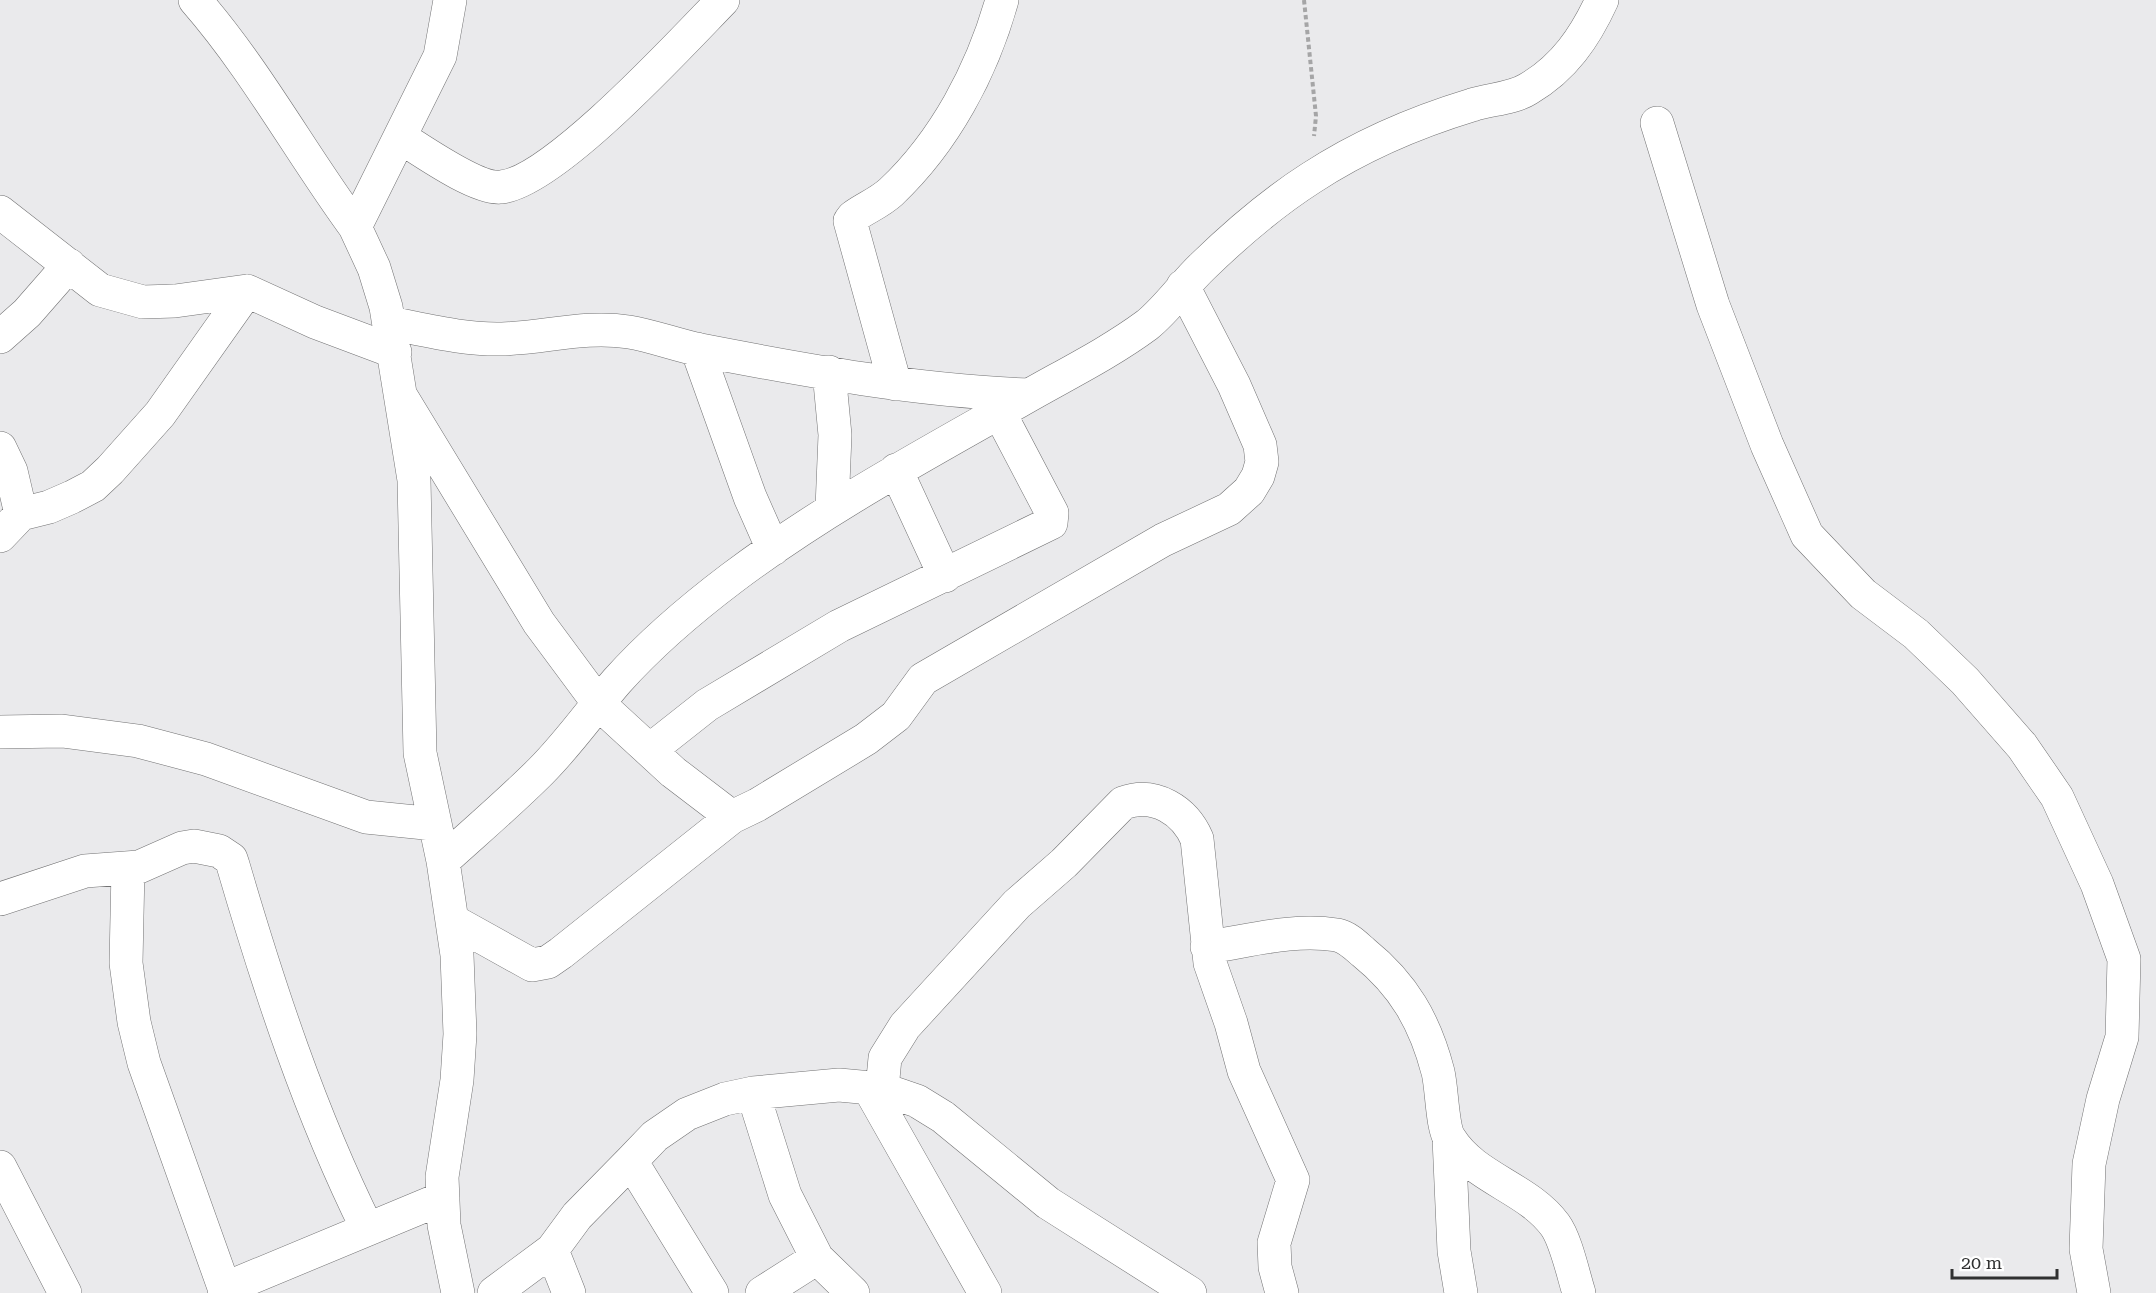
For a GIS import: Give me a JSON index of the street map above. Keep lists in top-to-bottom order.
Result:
{
  "scale_bar": "20 m"
}
